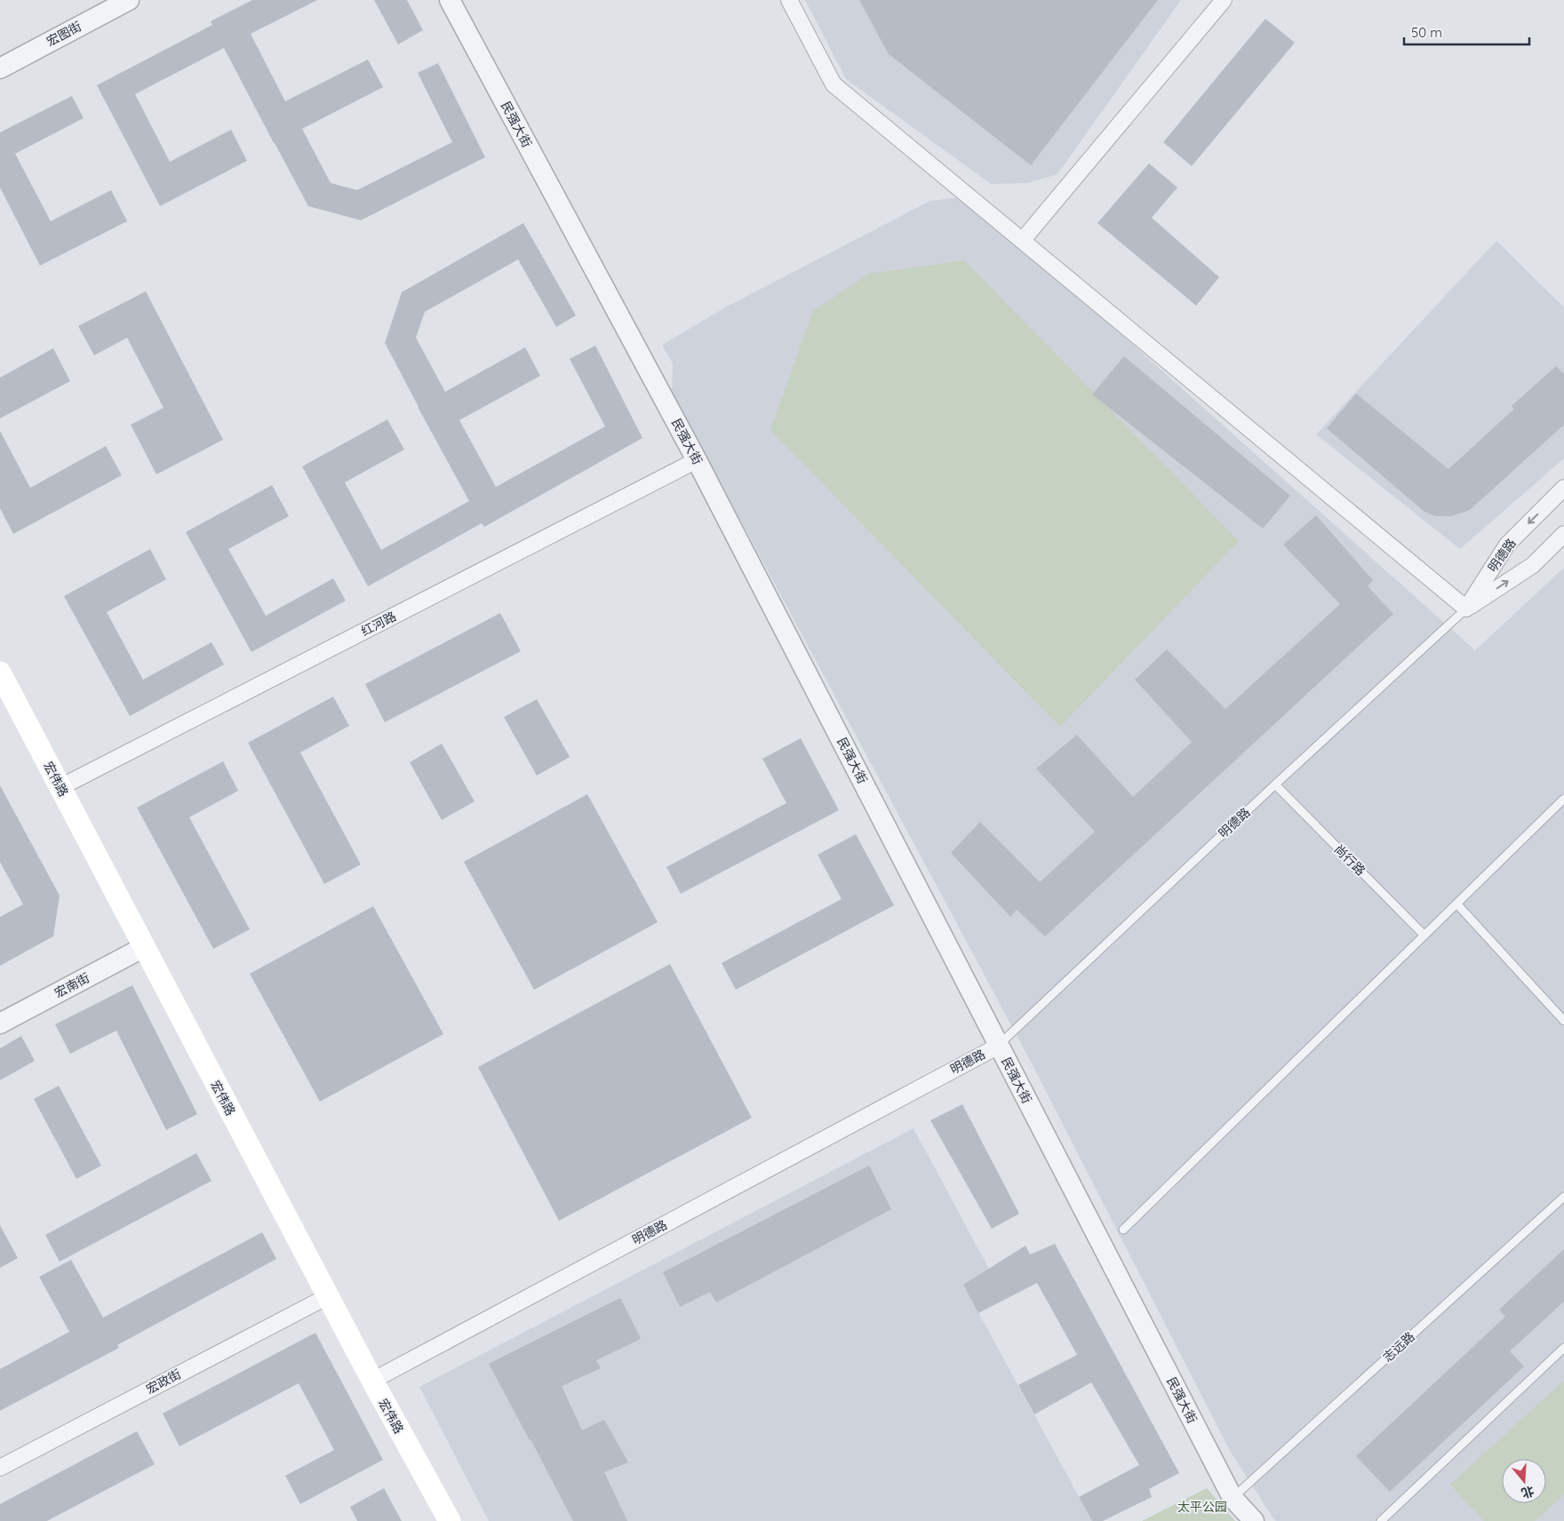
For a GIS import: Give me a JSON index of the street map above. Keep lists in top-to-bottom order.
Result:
{
  "streets": {
    "main road": ["宏伟路"],
    "street": [
      "宏图街",
      "民强大街",
      "明德路",
      "红河路",
      "宏南街",
      "宏政街"
    ],
    "lane": ["尚行路", "志远路"]
  },
  "crossings": [
    ["民强大街", "明德路"],
    ["民强大街", "红河路"],
    ["民强大街", "志远路"],
    ["明德路", "宏伟路"],
    ["明德路", "尚行路"],
    ["红河路", "宏伟路"],
    ["宏伟路", "宏南街"],
    ["宏伟路", "宏政街"]
  ],
  "parks": ["太平公园"],
  "scale_bar": "50 m",
  "north": "bottom"
}
